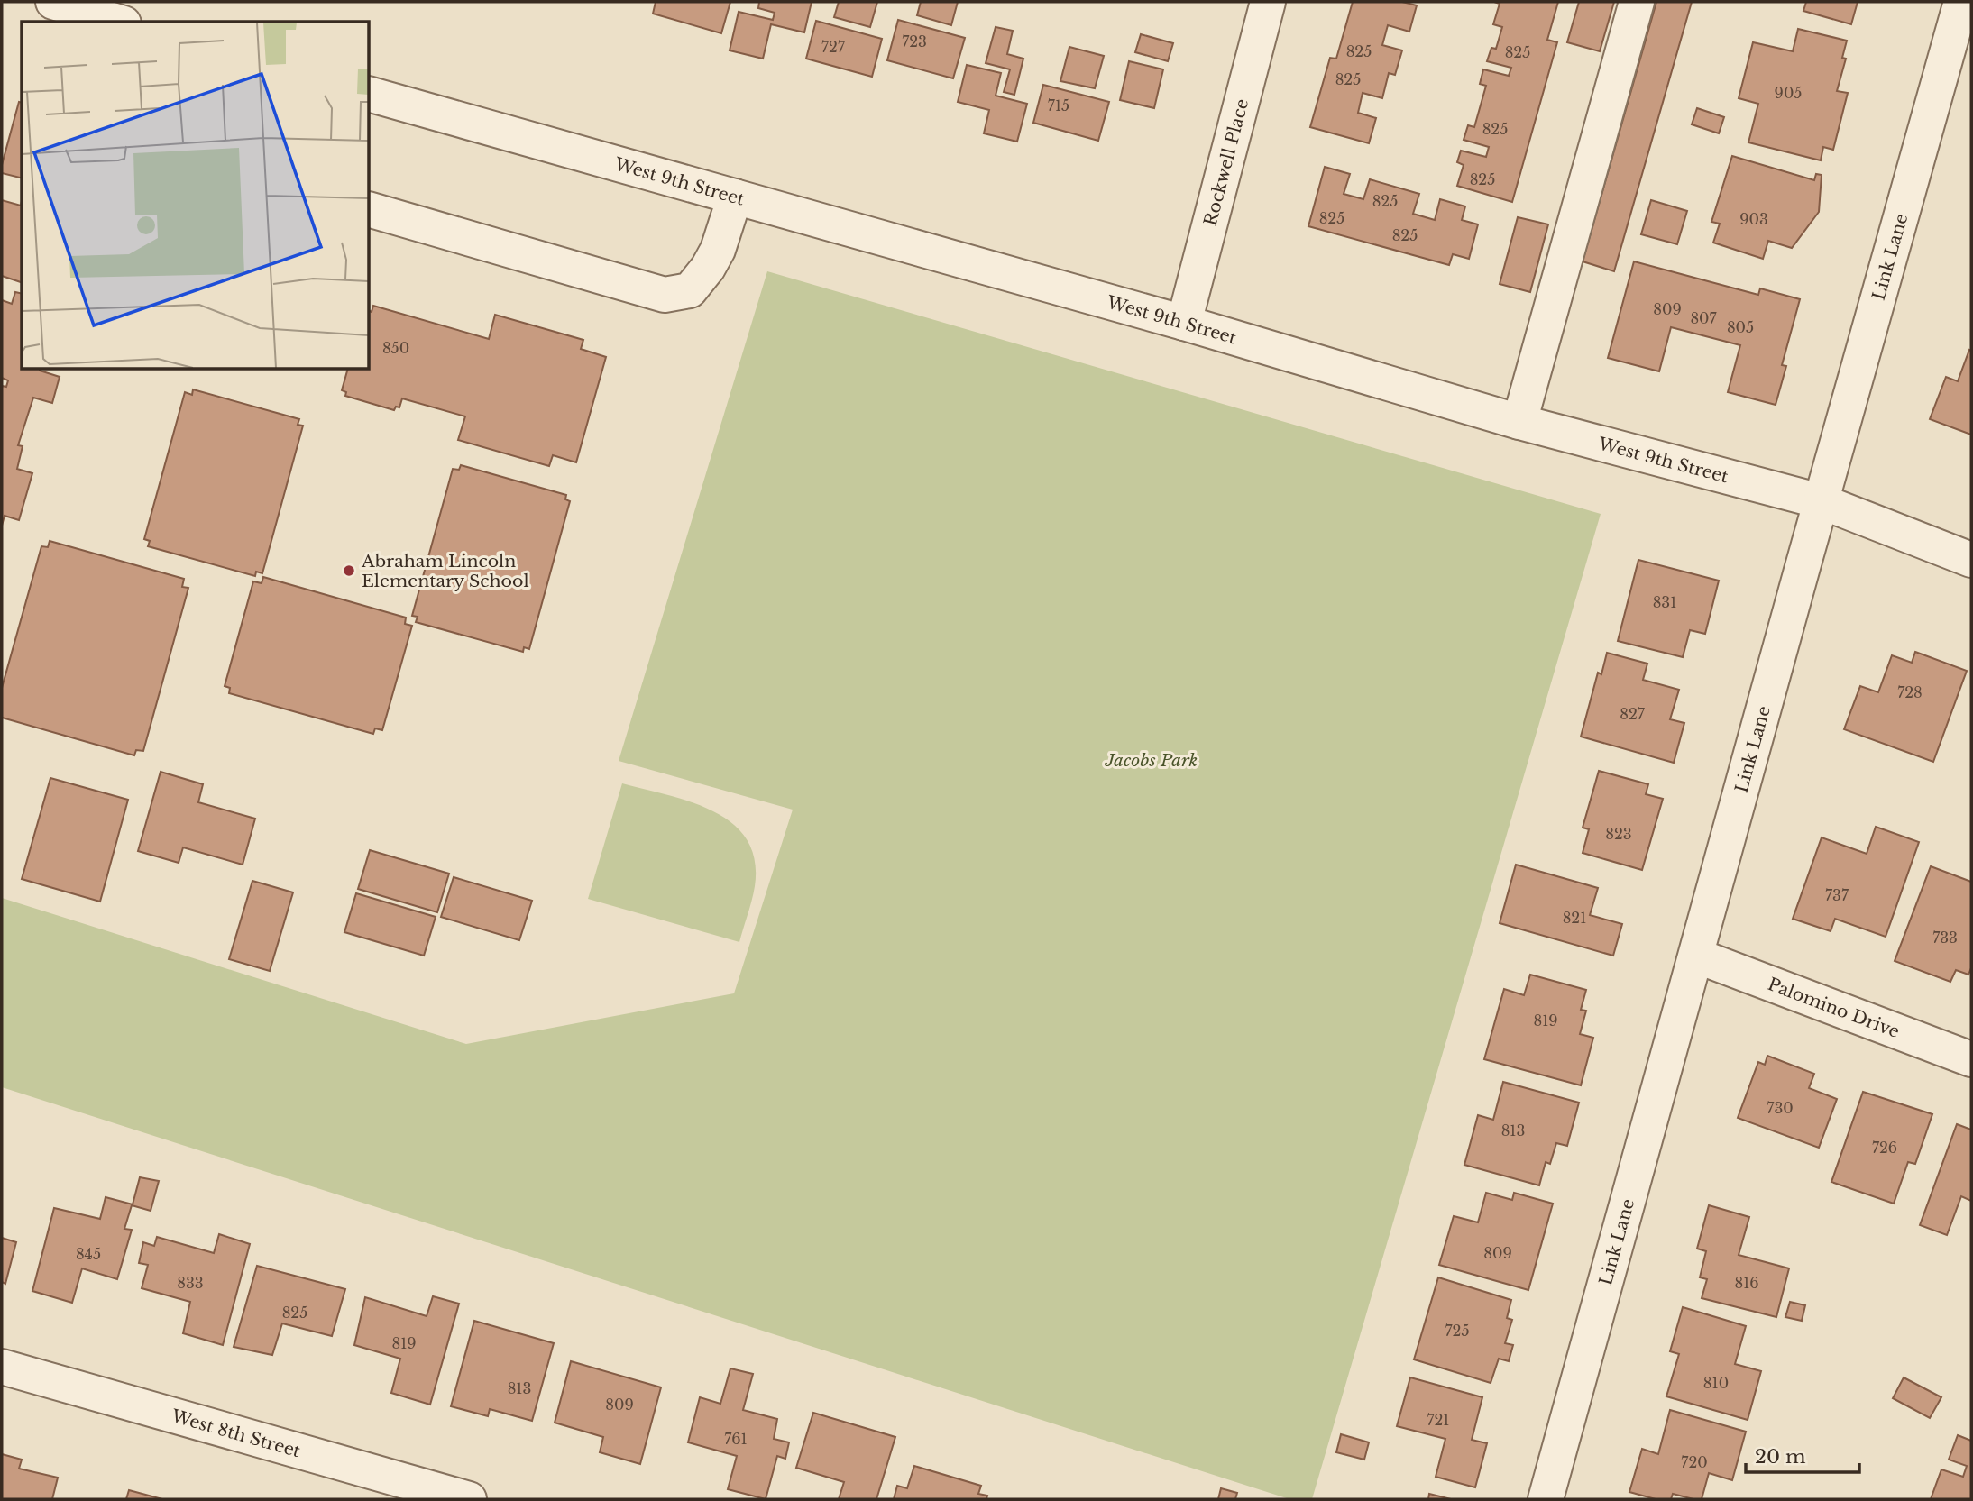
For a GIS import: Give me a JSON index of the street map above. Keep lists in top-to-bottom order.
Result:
{
  "streets": {
    "street": [
      "Rockwell Place",
      "West 9th Street",
      "Link Lane",
      "Palomino Drive",
      "West 8th Street"
    ]
  },
  "crossings": [
    ["Rockwell Place", "West 9th Street"],
    ["West 9th Street", "Link Lane"],
    ["Link Lane", "Palomino Drive"]
  ],
  "parks": ["Jacobs Park"],
  "places": ["Abraham Lincoln Elementary School"],
  "house_numbers": [
    "723",
    "727",
    "825",
    "825",
    "825",
    "905",
    "715",
    "825",
    "825",
    "825",
    "825",
    "903",
    "825",
    "809",
    "807",
    "805",
    "850",
    "831",
    "728",
    "827",
    "823",
    "737",
    "821",
    "733",
    "819",
    "730",
    "813",
    "726",
    "809",
    "845",
    "833",
    "816",
    "825",
    "725",
    "819",
    "810",
    "813",
    "809",
    "721",
    "761",
    "720"
  ],
  "scale_bar": "20 m"
}
